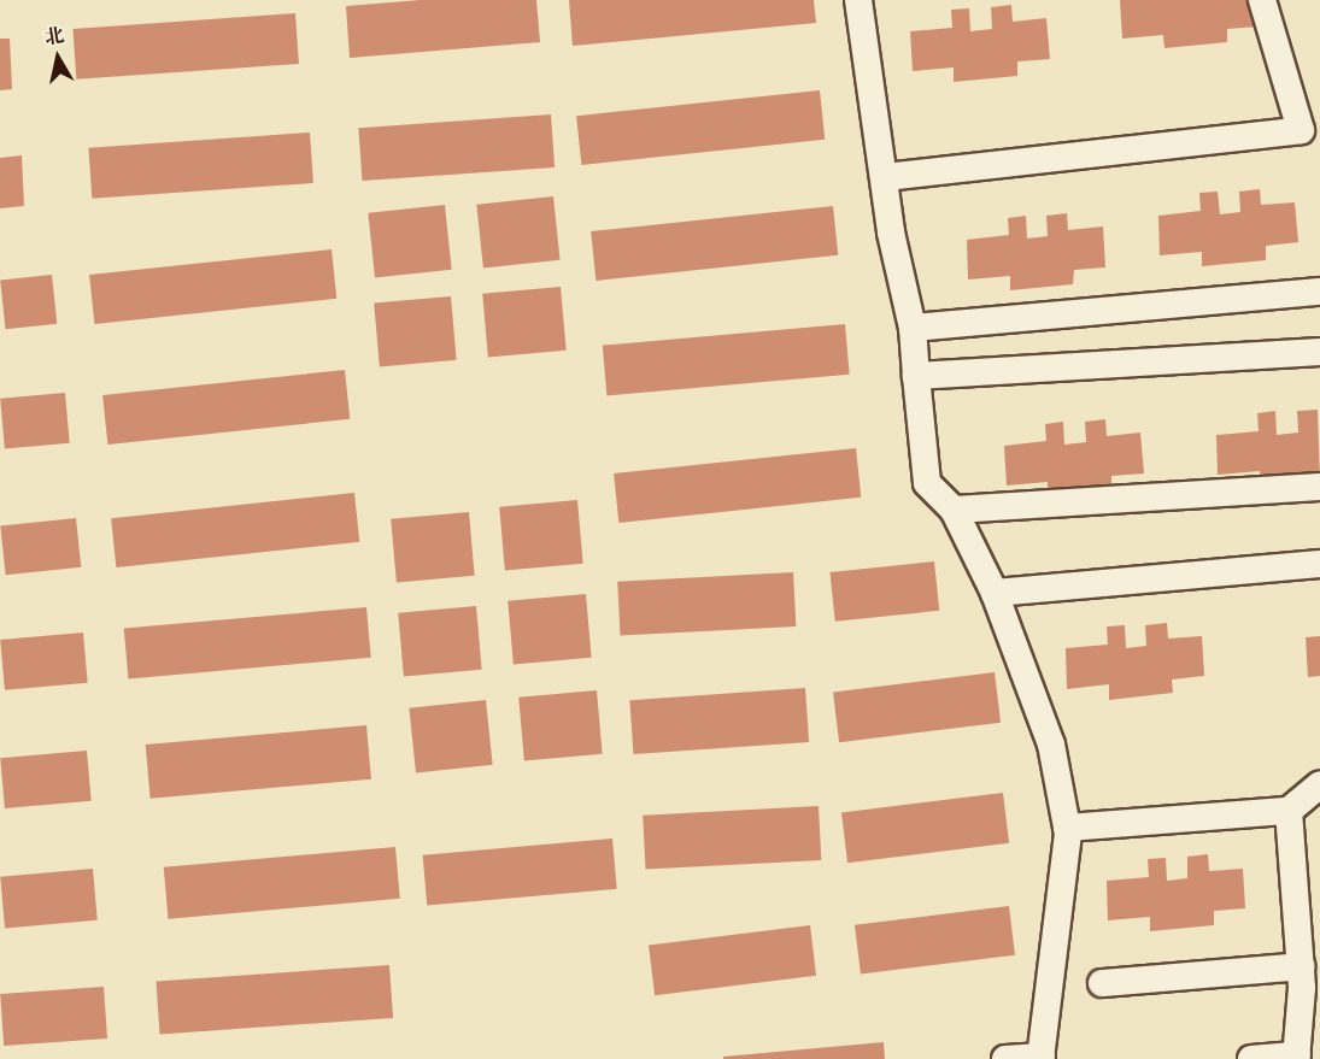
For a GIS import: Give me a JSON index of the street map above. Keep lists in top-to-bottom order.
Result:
{
  "north": "top"
}
